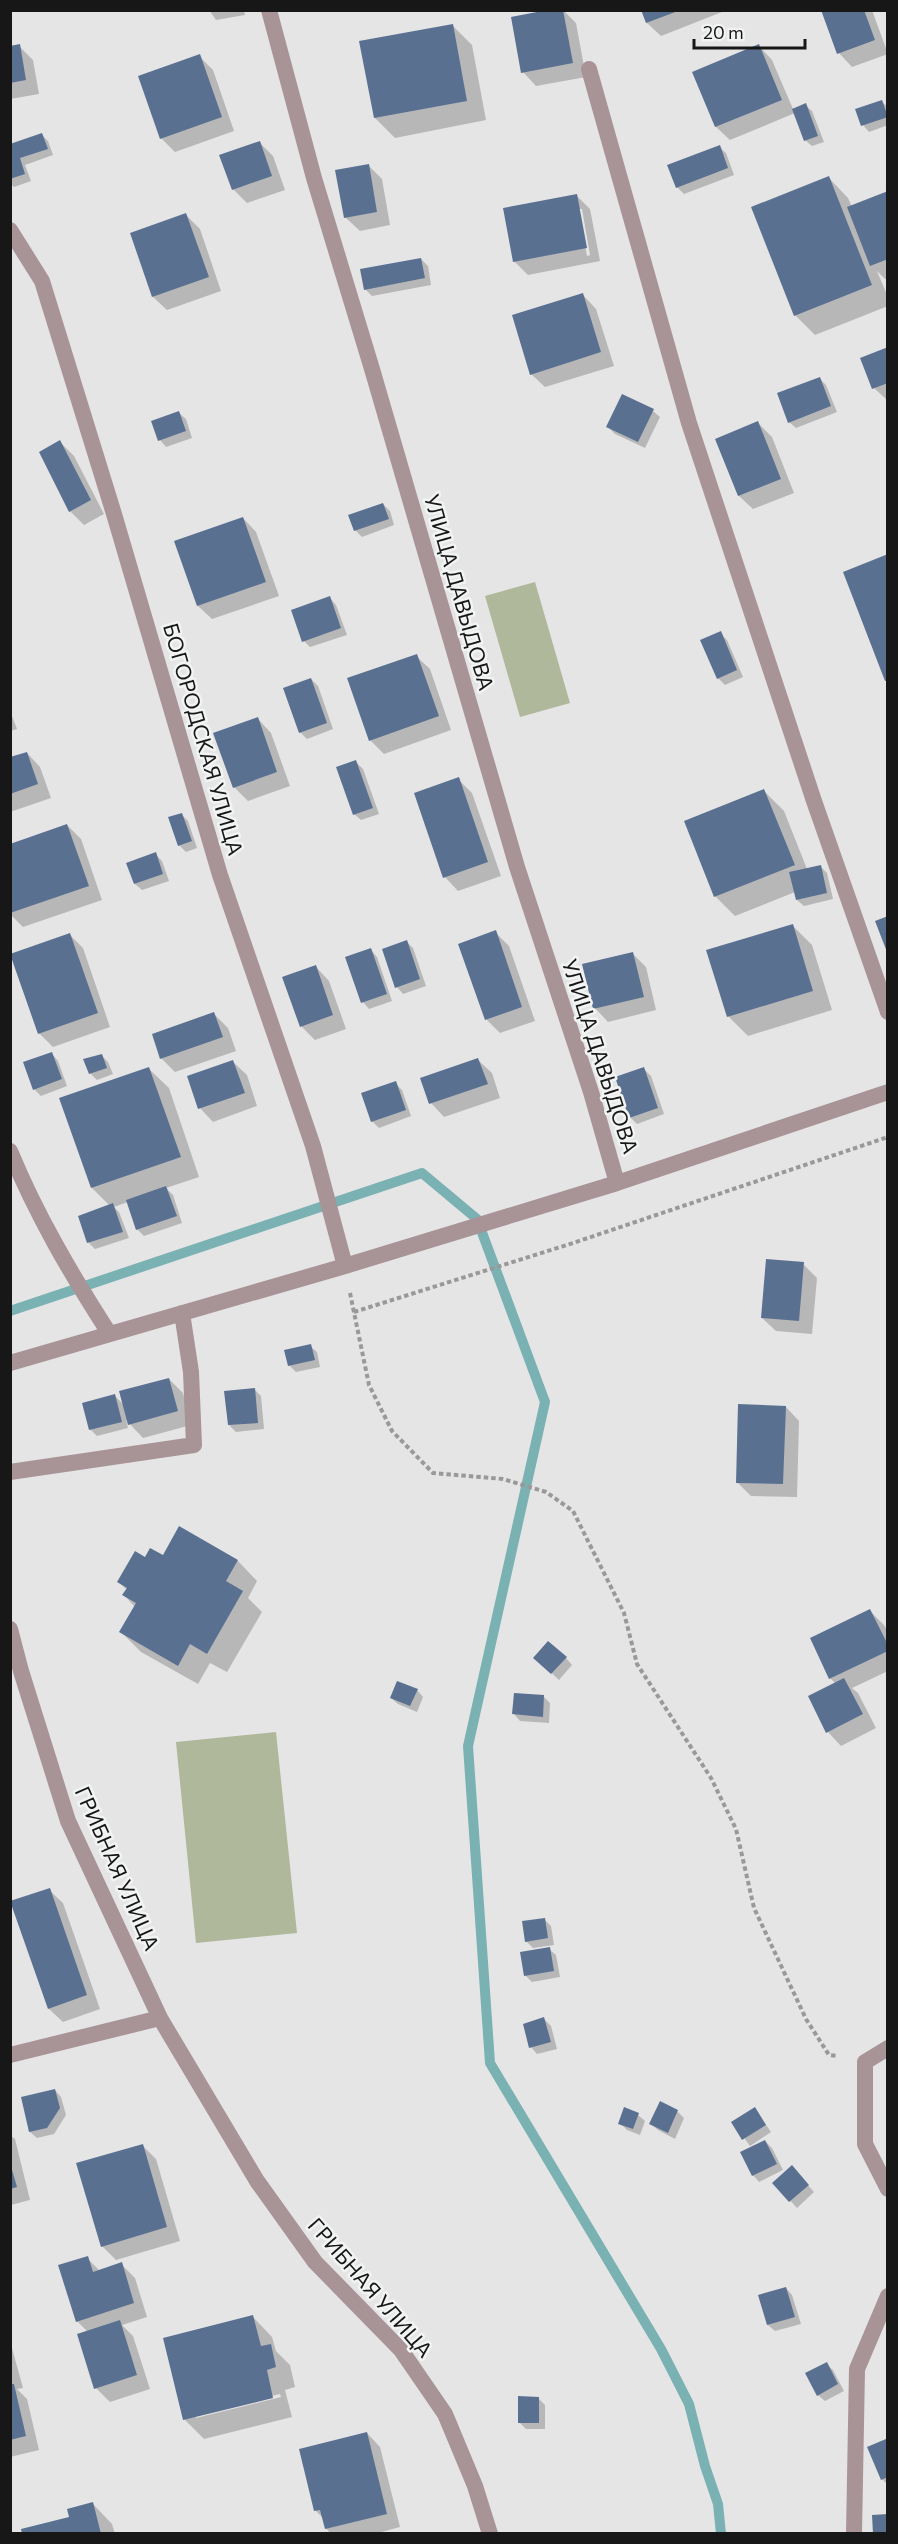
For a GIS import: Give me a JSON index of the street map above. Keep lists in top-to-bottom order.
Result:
{
  "streets": {
    "street": ["УЛИЦА ДАВЫДОВА", "БОГОРОДСКАЯ УЛИЦА", "ГРИБНАЯ УЛИЦА"]
  },
  "scale_bar": "20 m"
}
